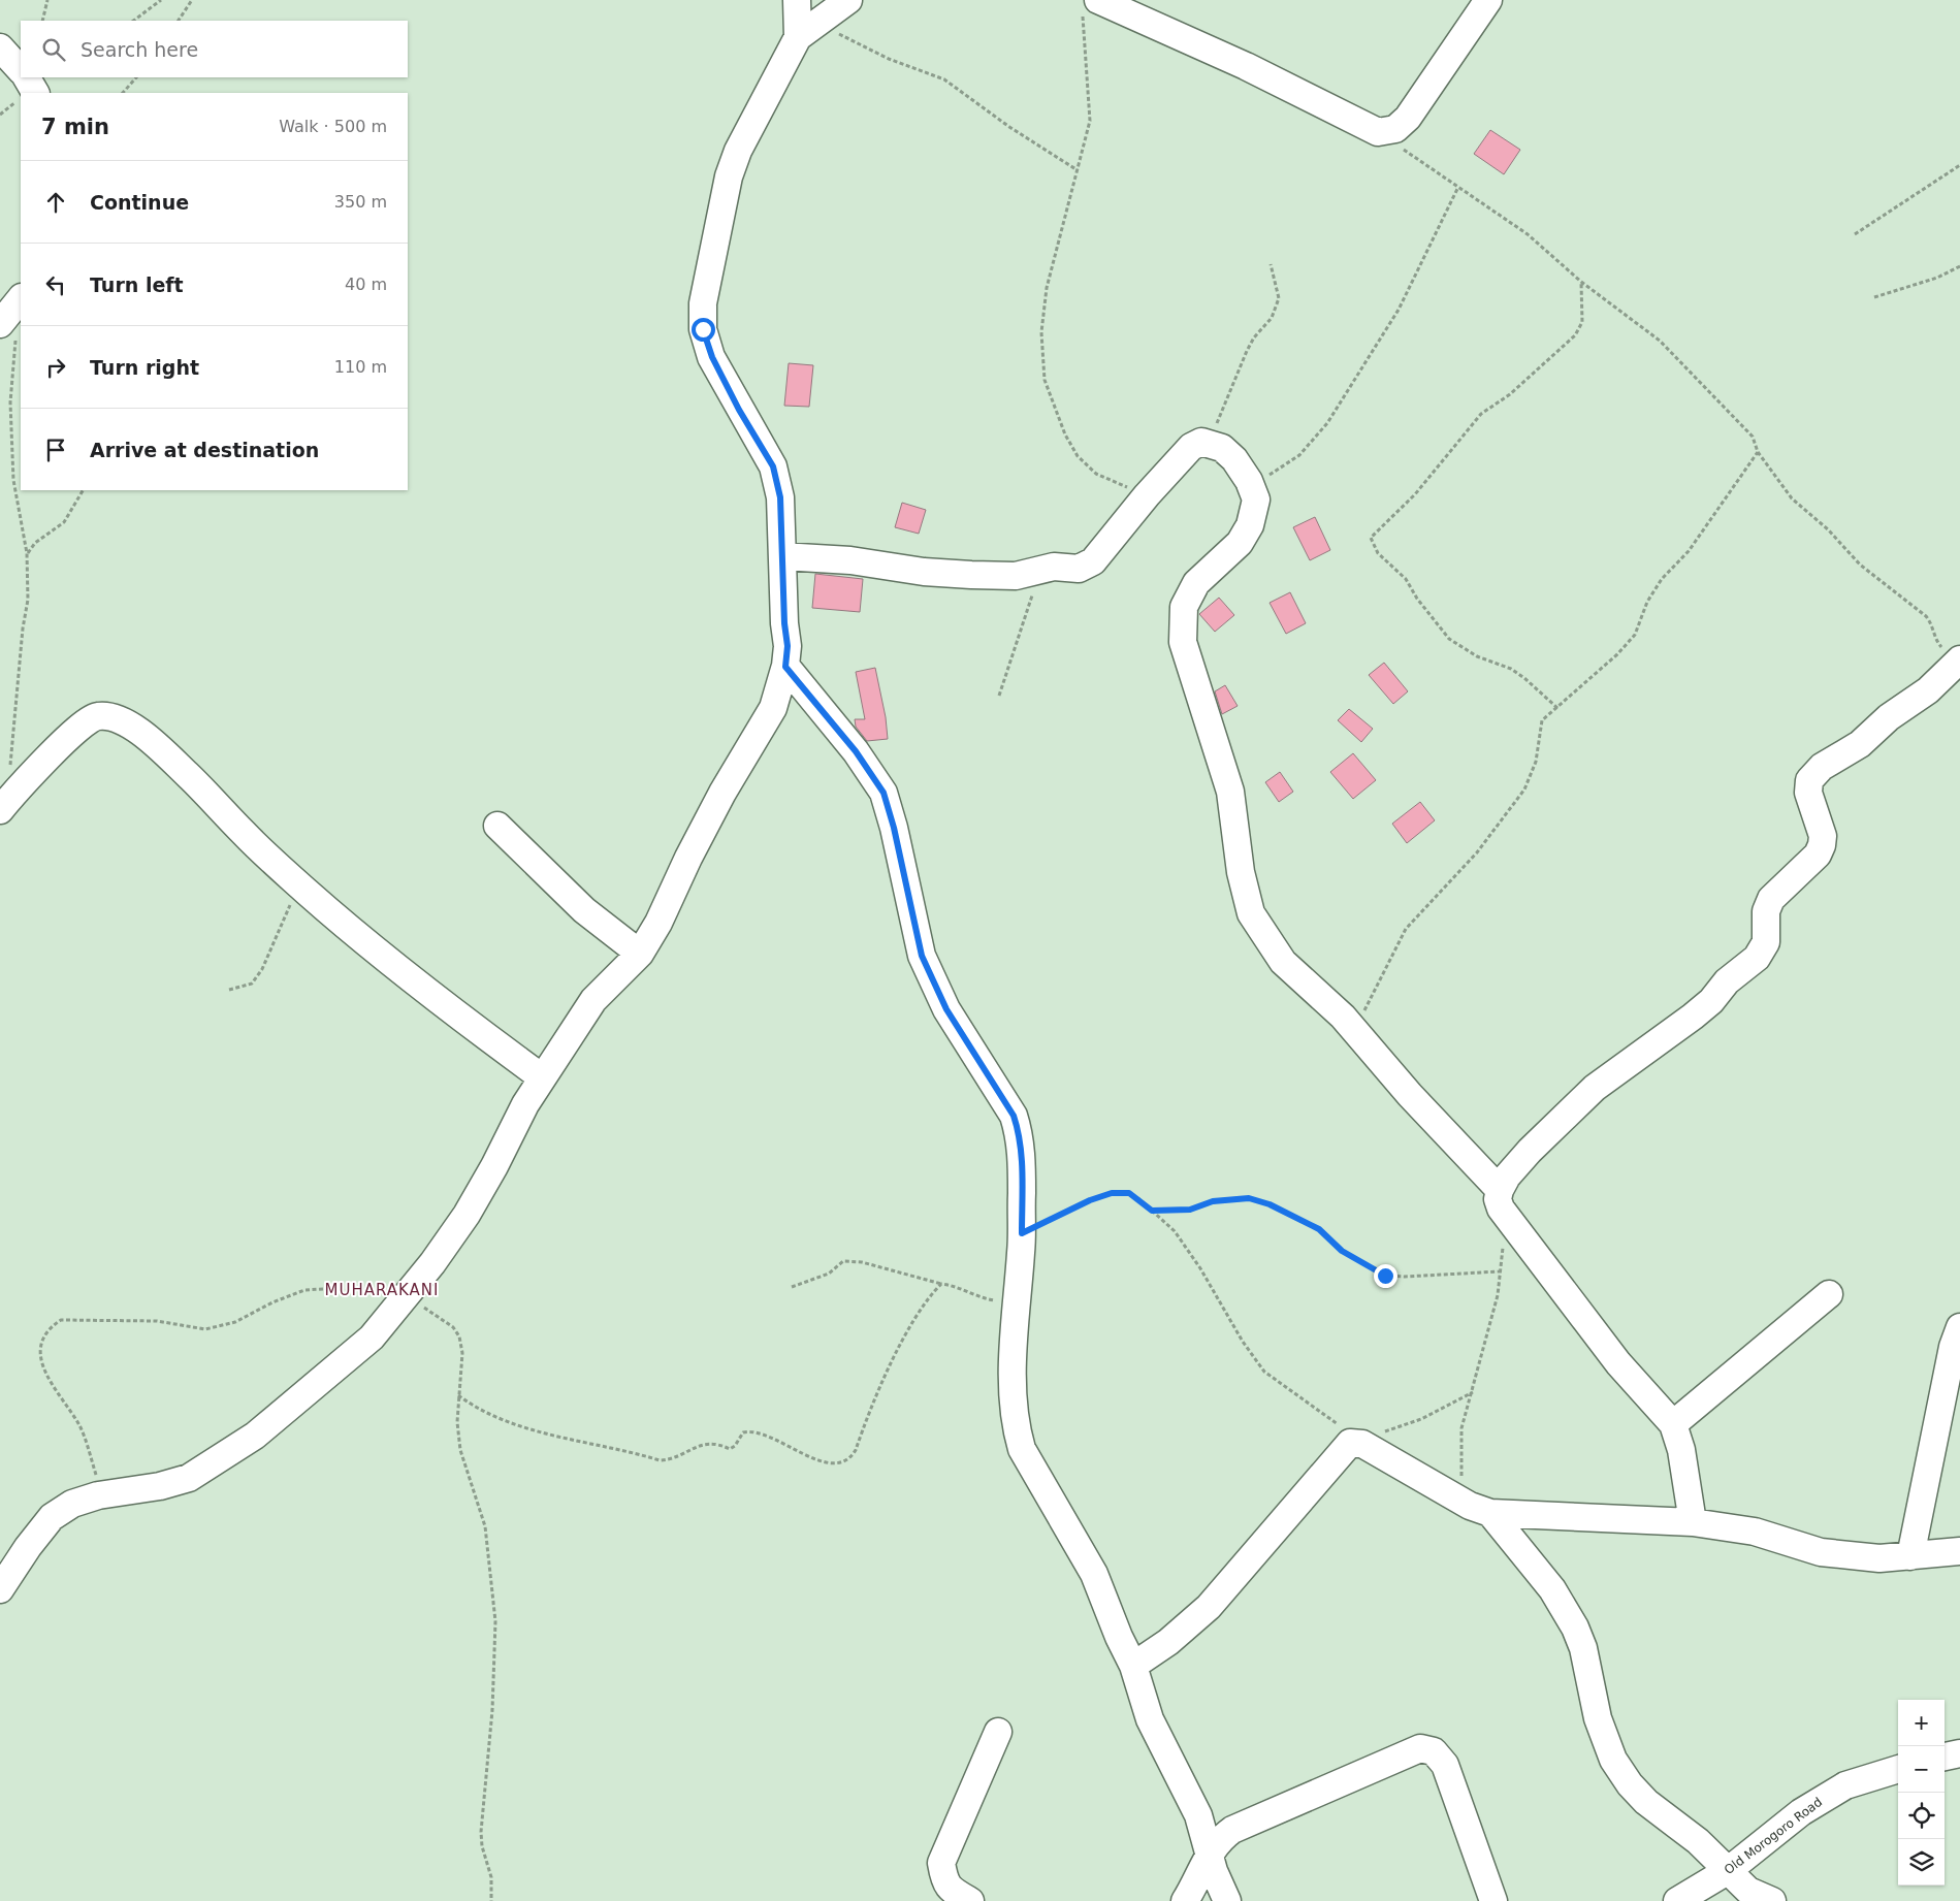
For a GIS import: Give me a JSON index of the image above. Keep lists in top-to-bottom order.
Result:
{
  "streets": {
    "street": ["Old Morogoro Road"]
  },
  "districts": ["MUHARAKANI"],
  "page": {
    "search": "Search here",
    "heading": ["7 min", "Walk · 500 m"],
    "list": [
      ["Continue", "350 m"],
      ["Turn left", "40 m"],
      ["Turn right", "110 m"],
      "Arrive at destination"
    ],
    "map_buttons": ["+", "−"]
  }
}
